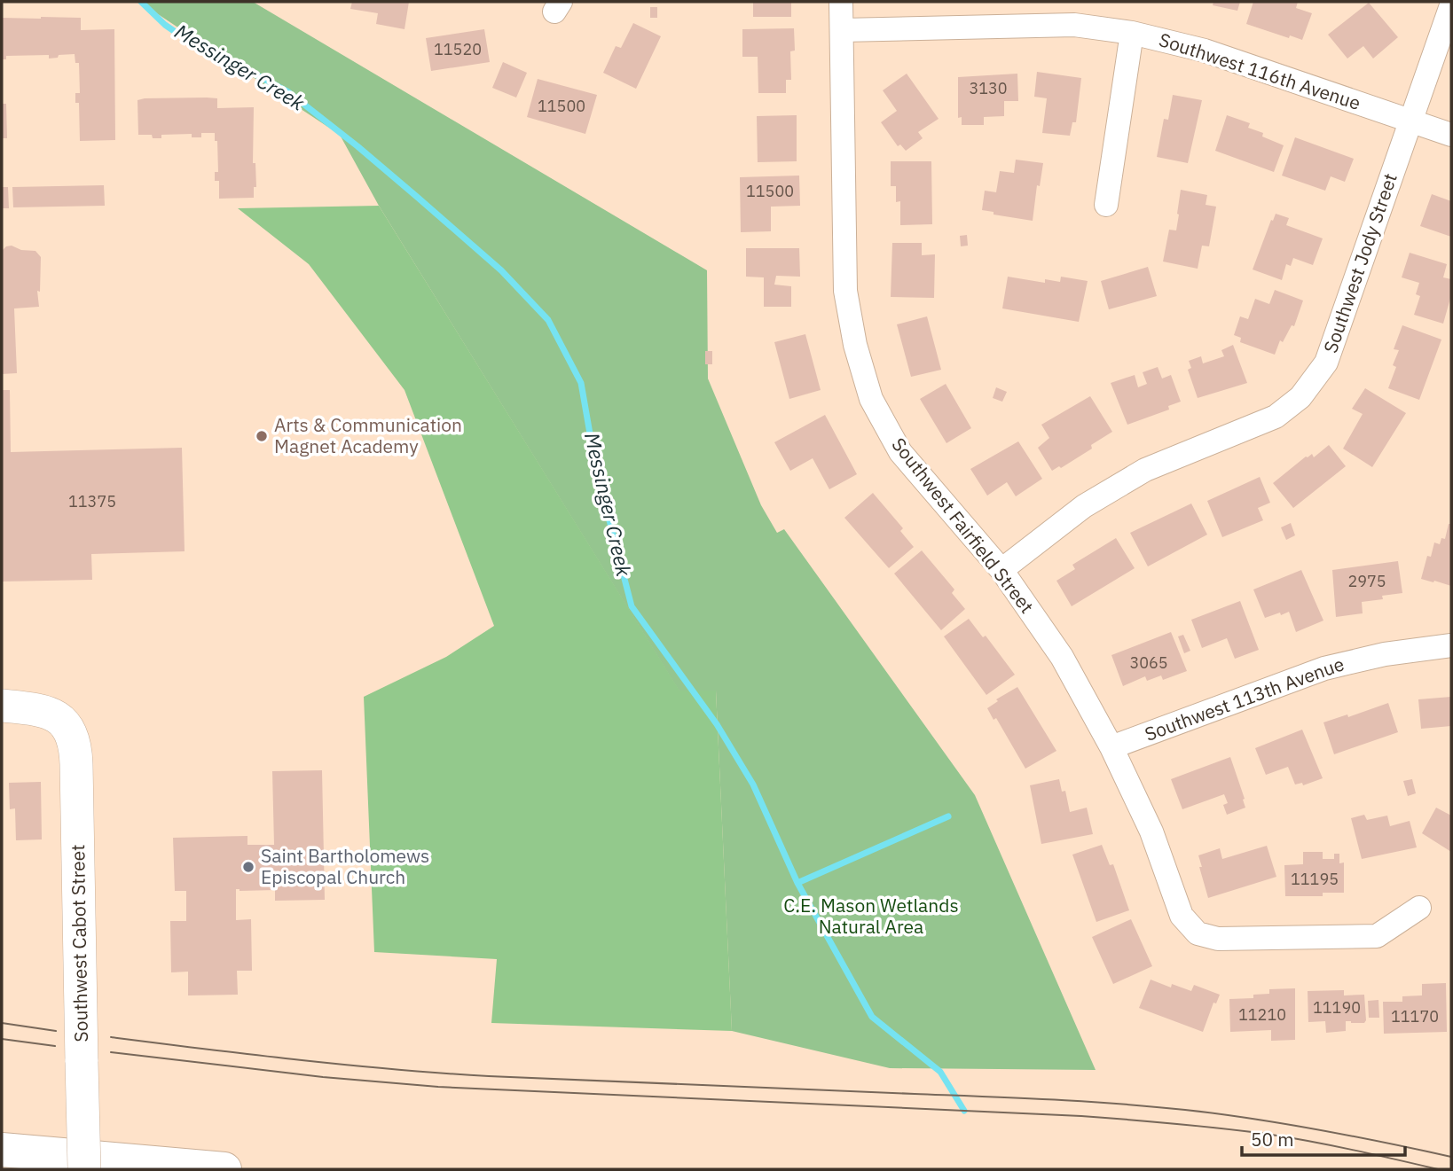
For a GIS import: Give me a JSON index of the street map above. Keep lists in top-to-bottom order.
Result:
{
  "streets": {
    "street": [
      "Southwest 116th Avenue",
      "Southwest Jody Street",
      "Southwest Fairfield Street",
      "Southwest 113th Avenue",
      "Southwest Cabot Street"
    ]
  },
  "crossings": [
    ["Southwest 116th Avenue", "Southwest Jody Street"],
    ["Southwest 116th Avenue", "Southwest Fairfield Street"],
    ["Southwest Jody Street", "Southwest Fairfield Street"],
    ["Southwest Fairfield Street", "Southwest 113th Avenue"]
  ],
  "water": ["Messinger Creek"],
  "parks": ["C.E. Mason Wetlands Natural Area"],
  "places": ["Arts & Communication Magnet Academy", "Saint Bartholomews Episcopal Church"],
  "house_numbers": [
    "11520",
    "3130",
    "11500",
    "11500",
    "11375",
    "2975",
    "3065",
    "11195",
    "11190",
    "11210",
    "11170"
  ],
  "scale_bar": "50 m"
}
